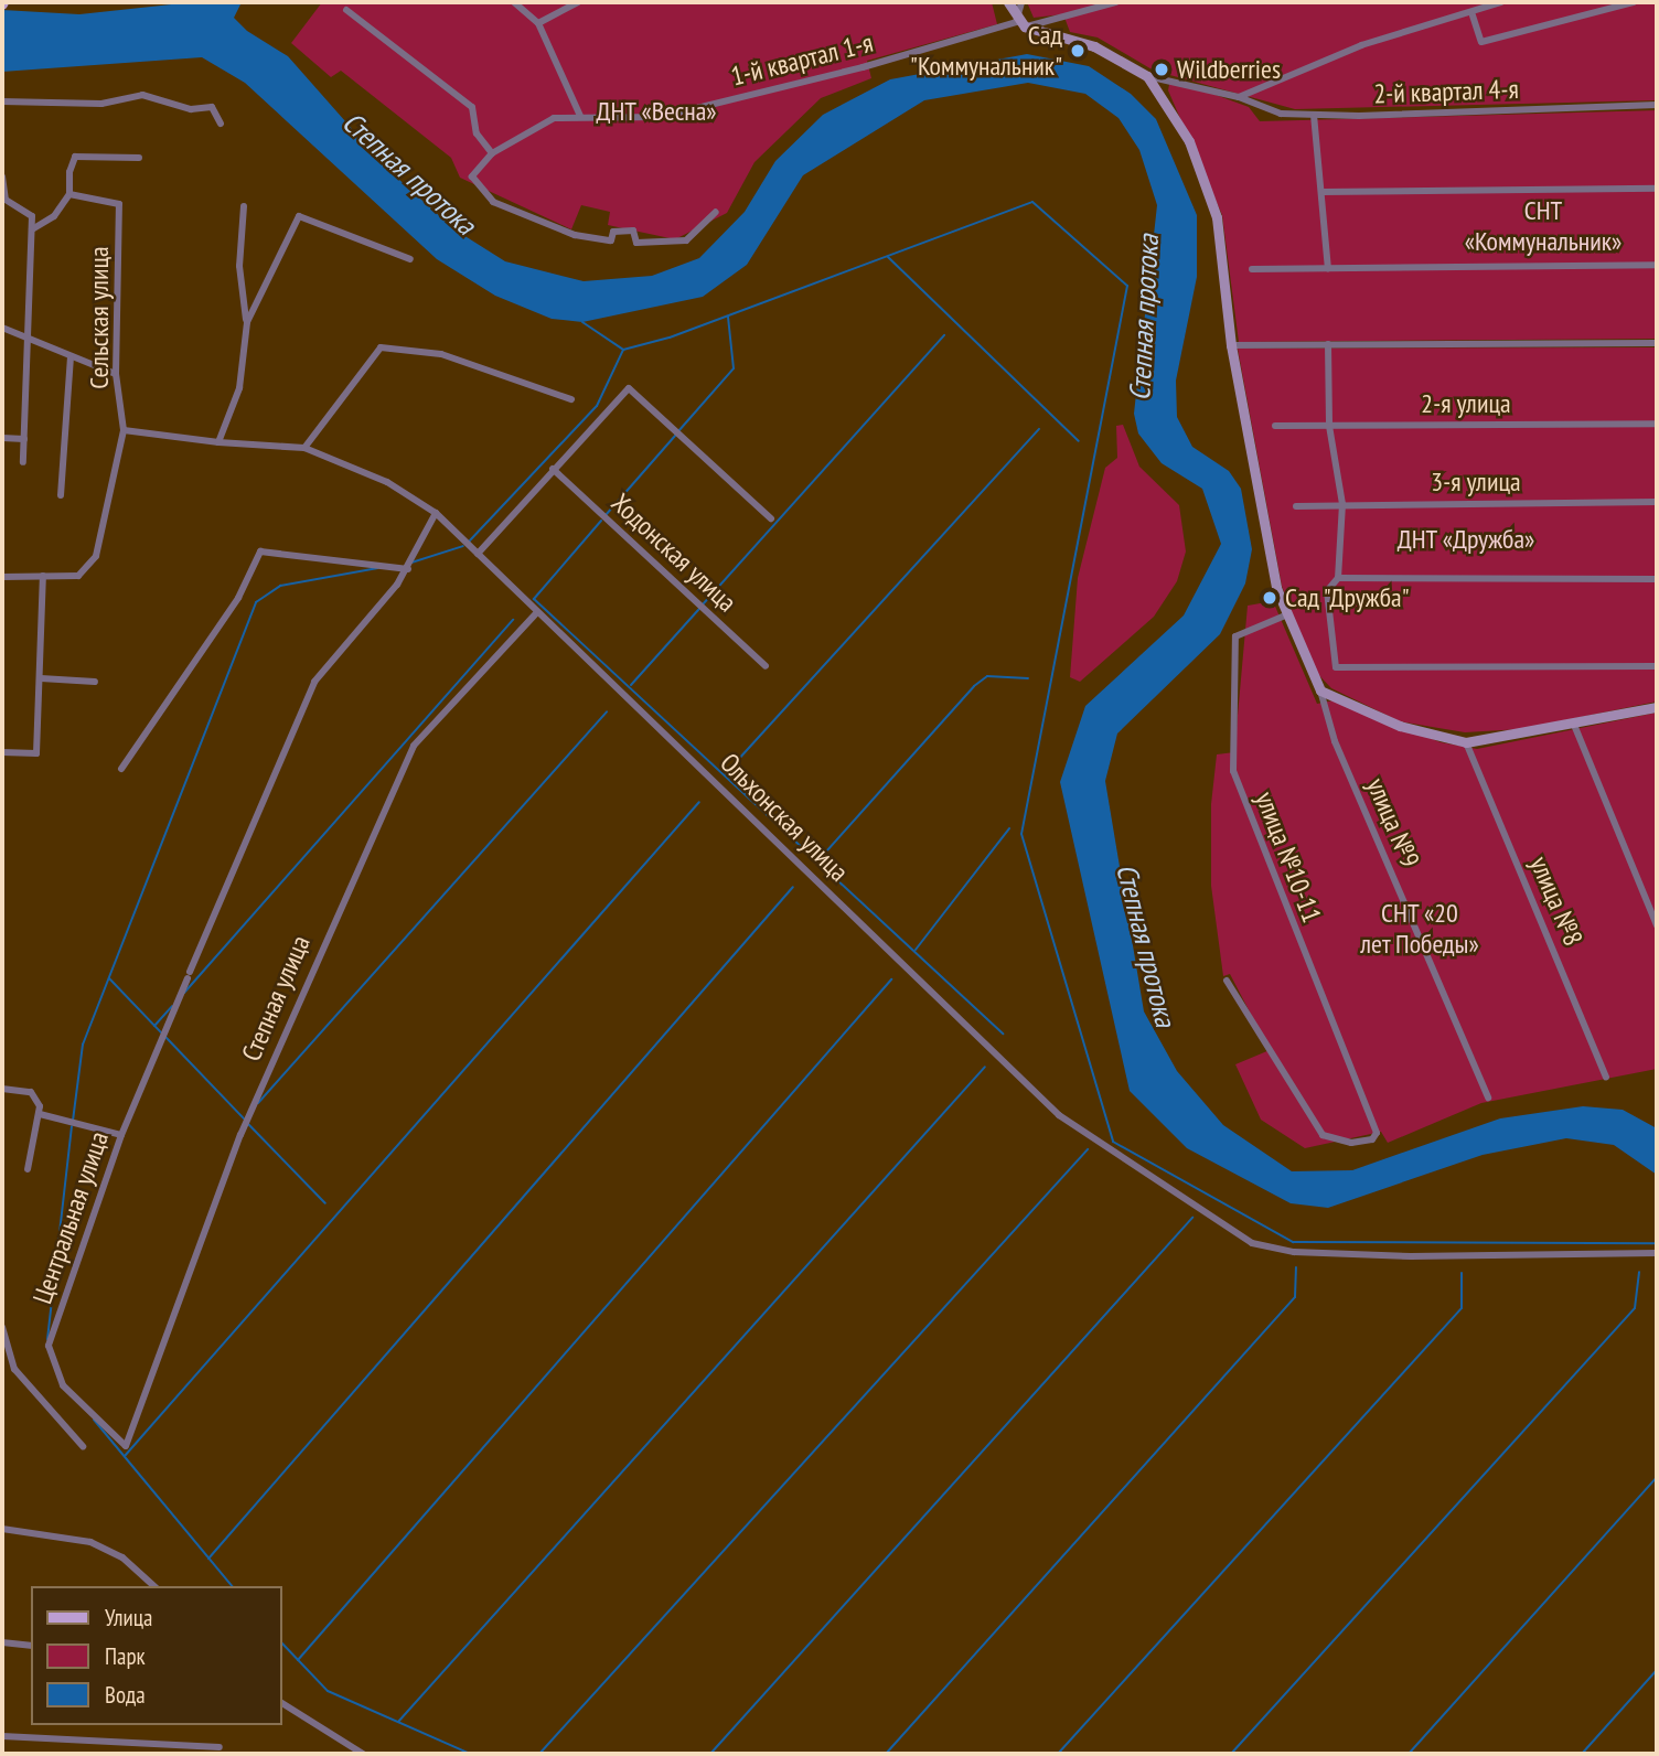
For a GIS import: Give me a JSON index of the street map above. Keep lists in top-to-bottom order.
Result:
{
  "streets": {
    "street": [
      "1-й квартал 1-я",
      "2-й квартал 4-я",
      "Сельская улица",
      "2-я улица",
      "3-я улица",
      "Ходонская улица",
      "Ольхонская улица",
      "улица №9",
      "улица №10-11",
      "улица №8",
      "Степная улица",
      "Центральная улица"
    ]
  },
  "crossings": [
    ["Сельская улица", "Ольхонская улица"],
    ["Ольхонская улица", "Степная улица"],
    ["Ольхонская улица", "Центральная улица"],
    ["Степная улица", "Центральная улица"]
  ],
  "water": ["Степная протока"],
  "parks": [
    "ДНТ «Весна»",
    "СНТ «Коммунальник»",
    "ДНТ «Дружба»",
    "СНТ «20 лет Победы»"
  ],
  "places": ["Сад \"Коммунальник\"", "Wildberries", "Сад \"Дружба\""],
  "legend": ["Улица", "Парк", "Вода"]
}
